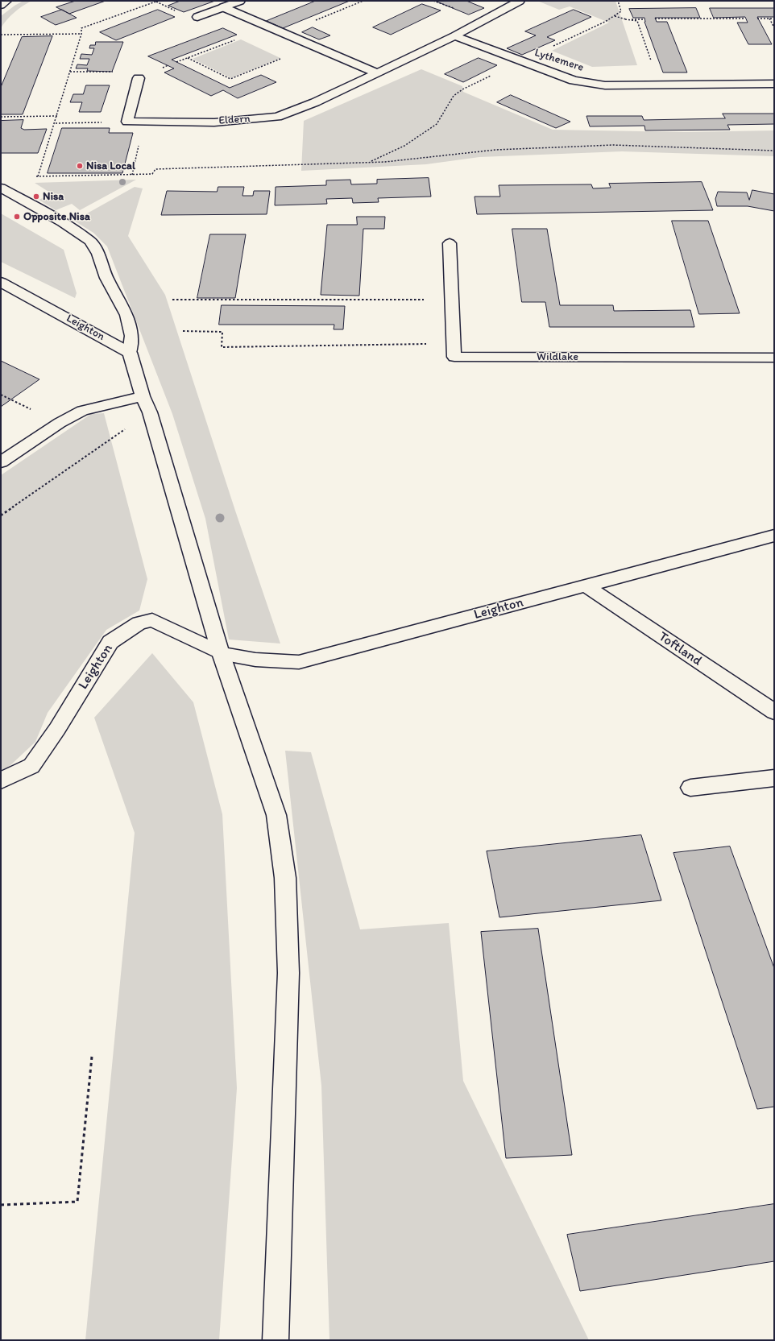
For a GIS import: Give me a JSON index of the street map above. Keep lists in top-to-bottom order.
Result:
{
  "streets": {
    "street": [
      "Lythemere",
      "Eldern",
      "Leighton",
      "Wildlake",
      "Toftland"
    ]
  },
  "crossings": [
    ["Lythemere", "Eldern"],
    ["Leighton", "Toftland"]
  ],
  "places": ["Nisa Local", "Nisa", "Opposite Nisa"]
}
